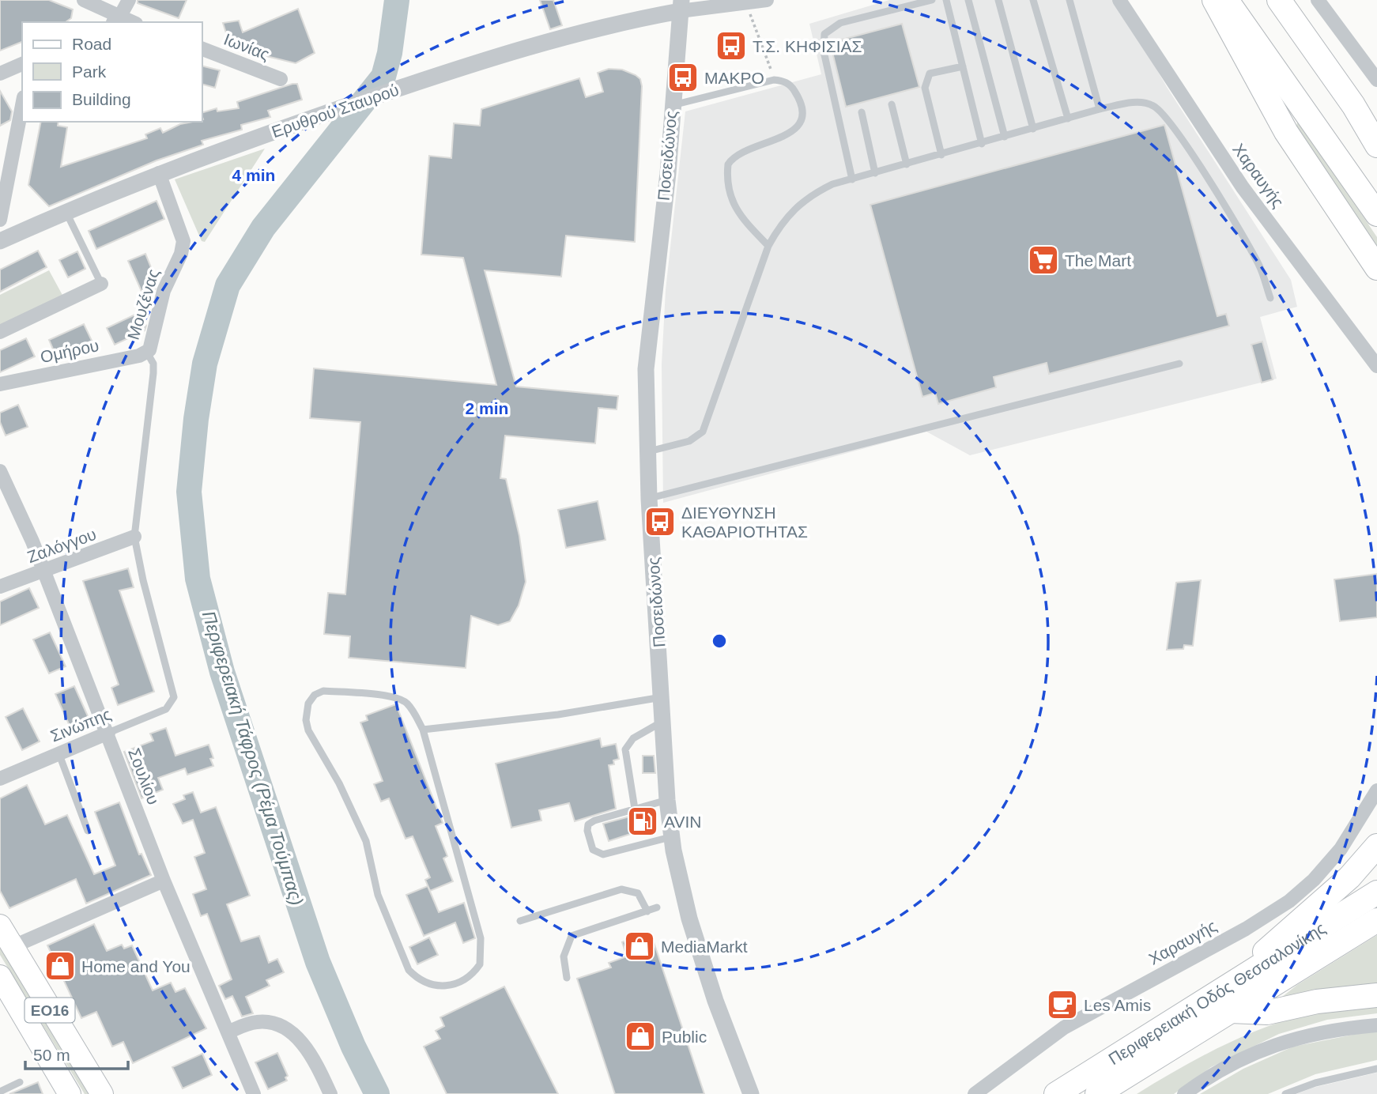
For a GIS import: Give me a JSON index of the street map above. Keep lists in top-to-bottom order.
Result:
{
  "streets": {
    "highway": ["Περιφερειακή Οδός Θεσσαλονίκης"],
    "main road": ["ΕΟ16"],
    "street": [
      "Ιωνίας",
      "Ερυθρού Σταυρού",
      "Ποσειδώνος",
      "Χαραυγής",
      "Μουζένας",
      "Ομήρου",
      "Ζαλόγγου",
      "Σινώπης",
      "Σουλίου"
    ]
  },
  "crossings": [
    ["Ερυθρού Σταυρού", "Ποσειδώνος"],
    ["Ερυθρού Σταυρού", "Μουζένας"],
    ["Μουζένας", "Ομήρου"],
    ["Ζαλόγγου", "Σινώπης"],
    ["Ζαλόγγου", "Σουλίου"],
    ["Σινώπης", "Σουλίου"]
  ],
  "water": ["Περιφερειακή Τάφρος (Ρέμα Τούμπας)"],
  "places": {
    "bus stop": ["Τ.Σ. ΚΗΦΙΣΙΑΣ", "ΜΑΚΡΟ", "ΔΙΕΥΘΥΝΣΗ ΚΑΘΑΡΙΟΤΗΤΑΣ"],
    "supermarket": ["The Mart"],
    "fuel station": ["AVIN"],
    "shop": ["MediaMarkt", "Home and You", "Public"],
    "cafe": ["Les Amis"]
  },
  "legend": ["Road", "Park", "Building"],
  "scale_bar": "50 m",
  "rings": ["4 min", "2 min"]
}
